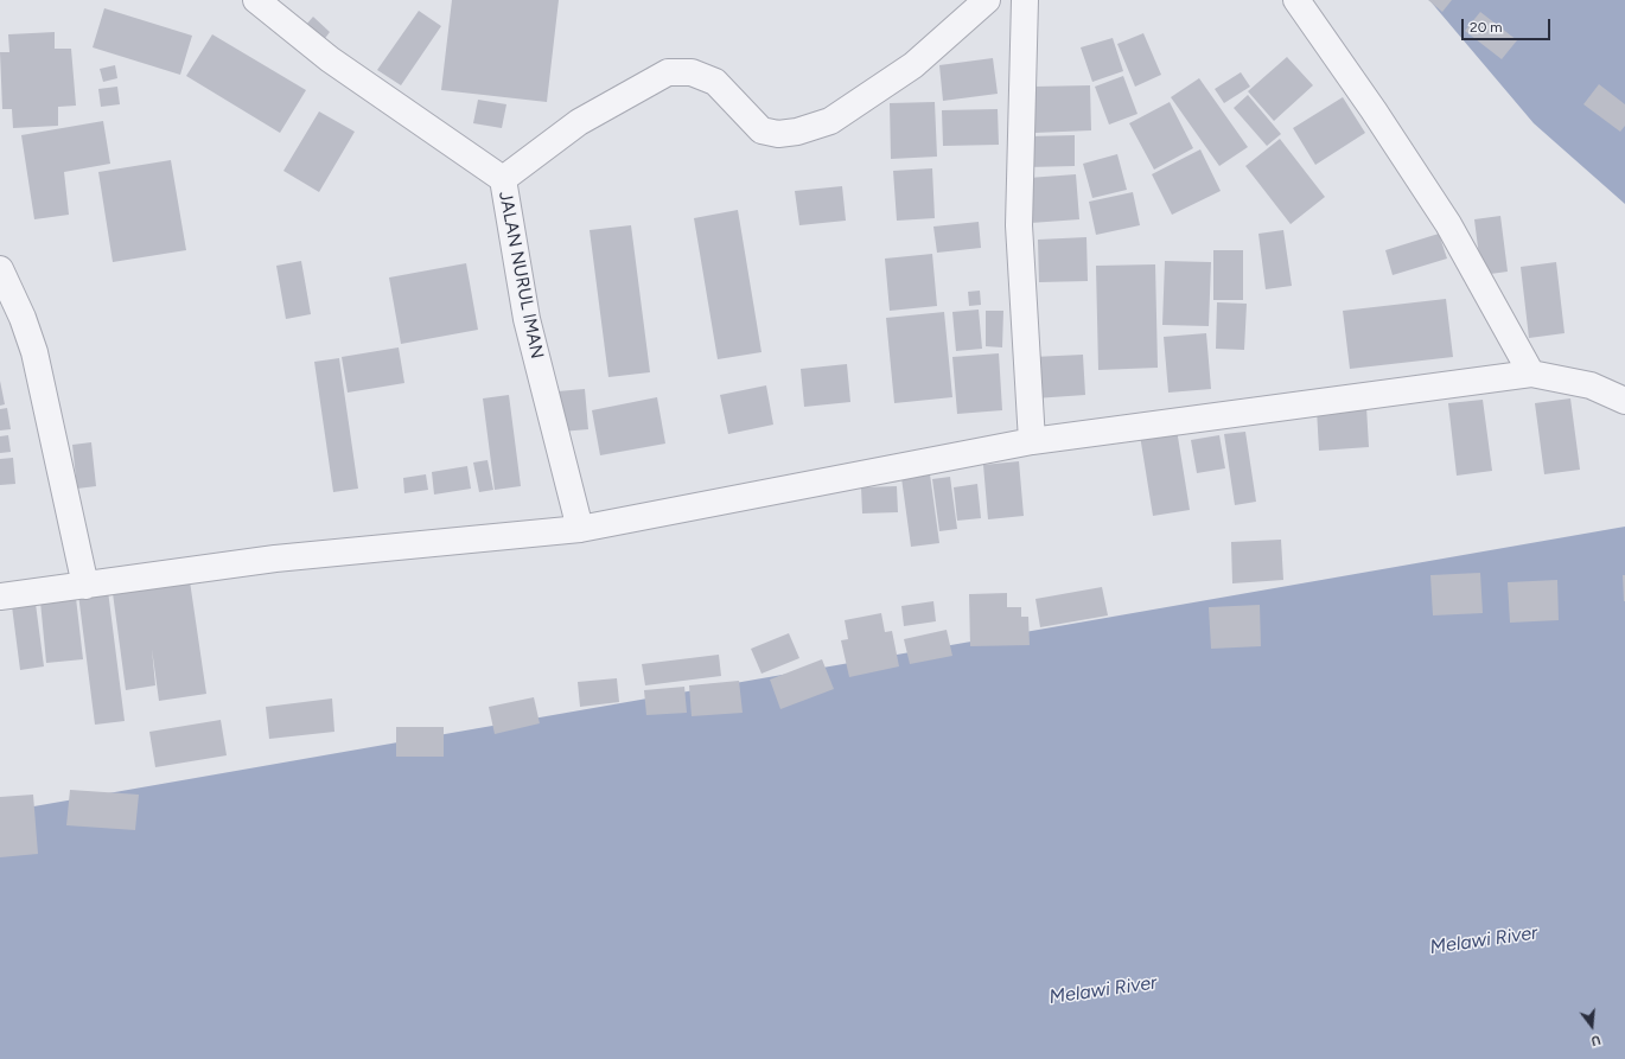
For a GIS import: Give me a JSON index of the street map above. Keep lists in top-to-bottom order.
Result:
{
  "streets": {
    "street": ["JALAN NURUL IMAN"]
  },
  "water": ["Melawi River"],
  "scale_bar": "20 m",
  "north": "bottom"
}
